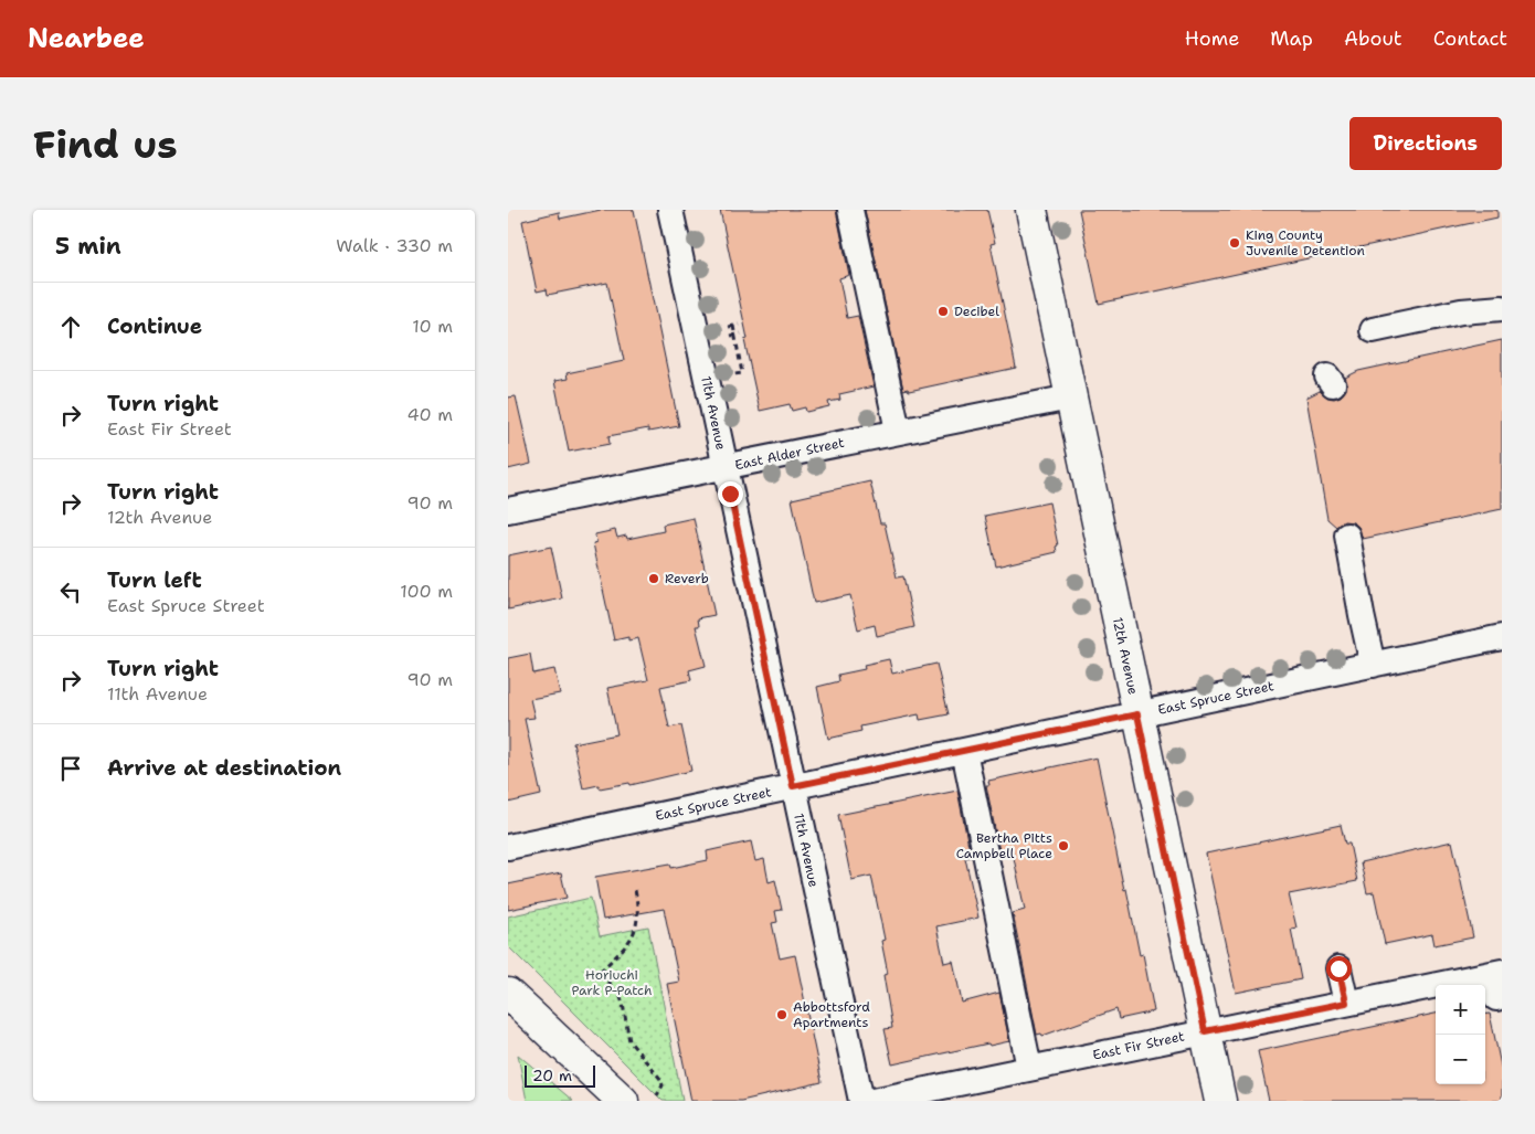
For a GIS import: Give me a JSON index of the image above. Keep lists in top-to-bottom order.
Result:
{
  "streets": {
    "main road": ["12th Avenue"],
    "street": [
      "11th Avenue",
      "East Alder Street",
      "East Spruce Street",
      "East Fir Street"
    ]
  },
  "crossings": [
    ["11th Avenue", "East Alder Street"],
    ["11th Avenue", "East Spruce Street"],
    ["East Alder Street", "12th Avenue"],
    ["12th Avenue", "East Spruce Street"],
    ["12th Avenue", "East Fir Street"]
  ],
  "parks": ["Horiuchi Park P-Patch"],
  "places": [
    "King County Juvenile Detention",
    "Decibel",
    "Reverb",
    "Bertha Pitts Campbell Place",
    "Abbottsford Apartments"
  ],
  "scale_bar": "20 m",
  "page": {
    "header": "Nearbee",
    "nav": [
      "Home",
      "Map",
      "About",
      "Contact"
    ],
    "buttons": "Directions",
    "title": "Find us",
    "heading": ["5 min", "Walk · 330 m"],
    "list": [
      ["Continue", "10 m"],
      ["Turn right", "East Fir Street", "40 m"],
      ["Turn right", "12th Avenue", "90 m"],
      ["Turn left", "East Spruce Street", "100 m"],
      ["Turn right", "11th Avenue", "90 m"],
      "Arrive at destination"
    ],
    "map_buttons": ["+", "−"],
    "scale": "20 m"
  }
}
